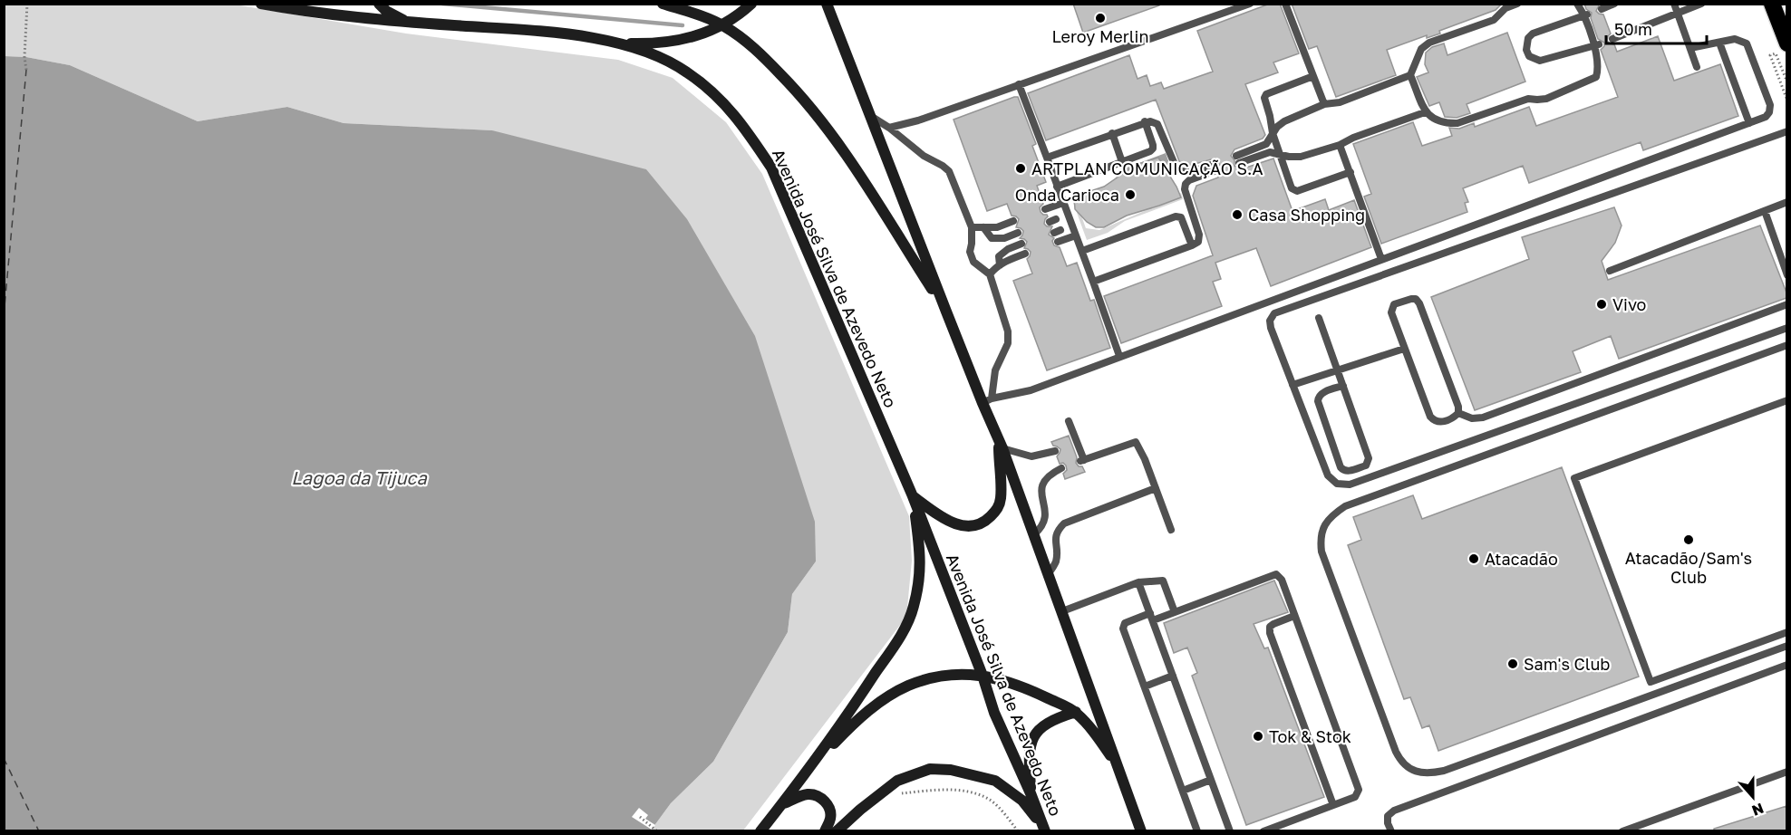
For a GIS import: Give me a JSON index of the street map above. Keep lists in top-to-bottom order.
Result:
{
  "streets": {
    "street": ["Avenida José Silva de Azevedo Neto"]
  },
  "water": ["Lagoa da Tijuca"],
  "places": [
    "Leroy Merlin",
    "ARTPLAN COMUNICAÇÃO S.A",
    "Onda Carioca",
    "Casa Shopping",
    "Vivo",
    "Atacadão/Sam's Club",
    "Atacadão",
    "Sam's Club",
    "Tok & Stok"
  ],
  "scale_bar": "50 m",
  "north": "bottom"
}
